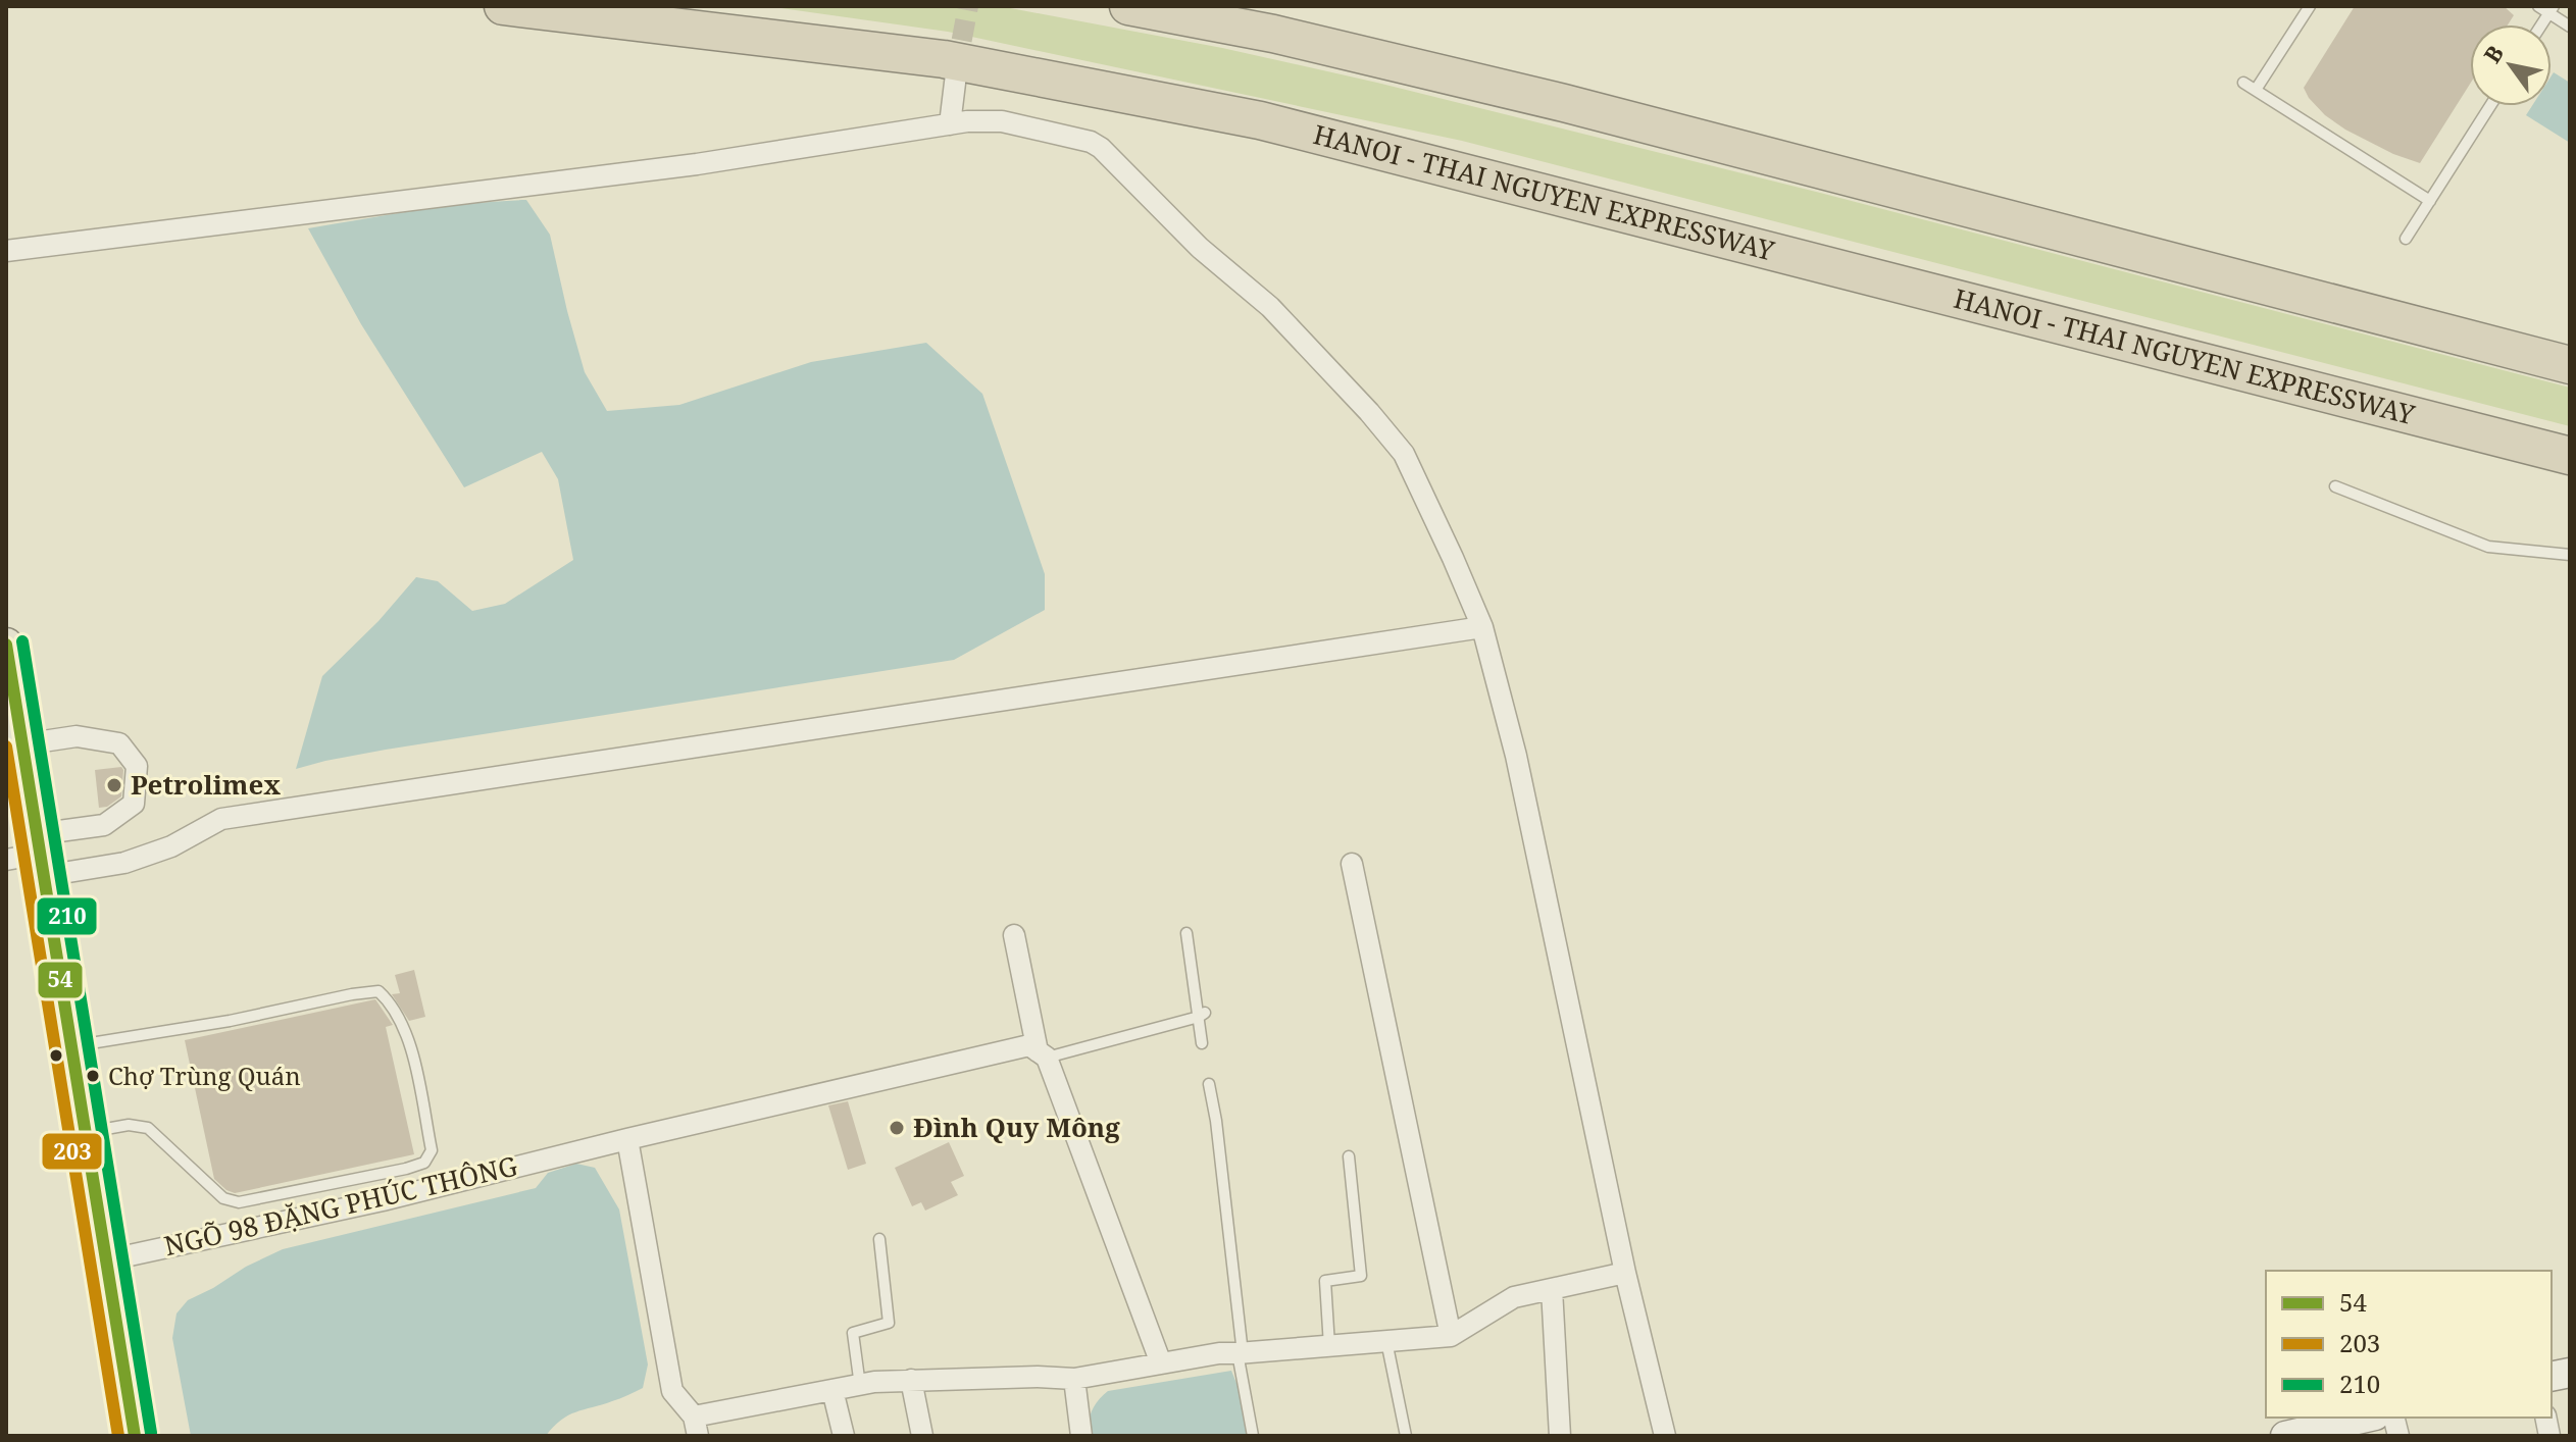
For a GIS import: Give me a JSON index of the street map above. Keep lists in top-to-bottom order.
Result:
{
  "streets": {
    "highway": ["HANOI - THAI NGUYEN EXPRESSWAY"],
    "street": ["NGÕ 98 ĐẶNG PHÚC THÔNG"]
  },
  "places": ["Petrolimex", "Chợ Trùng Quán", "Đình Quy Mông"],
  "lines": ["transit line 210", "transit line 54", "transit line 203"],
  "legend": ["54", "203", "210"],
  "north": "top left"
}
